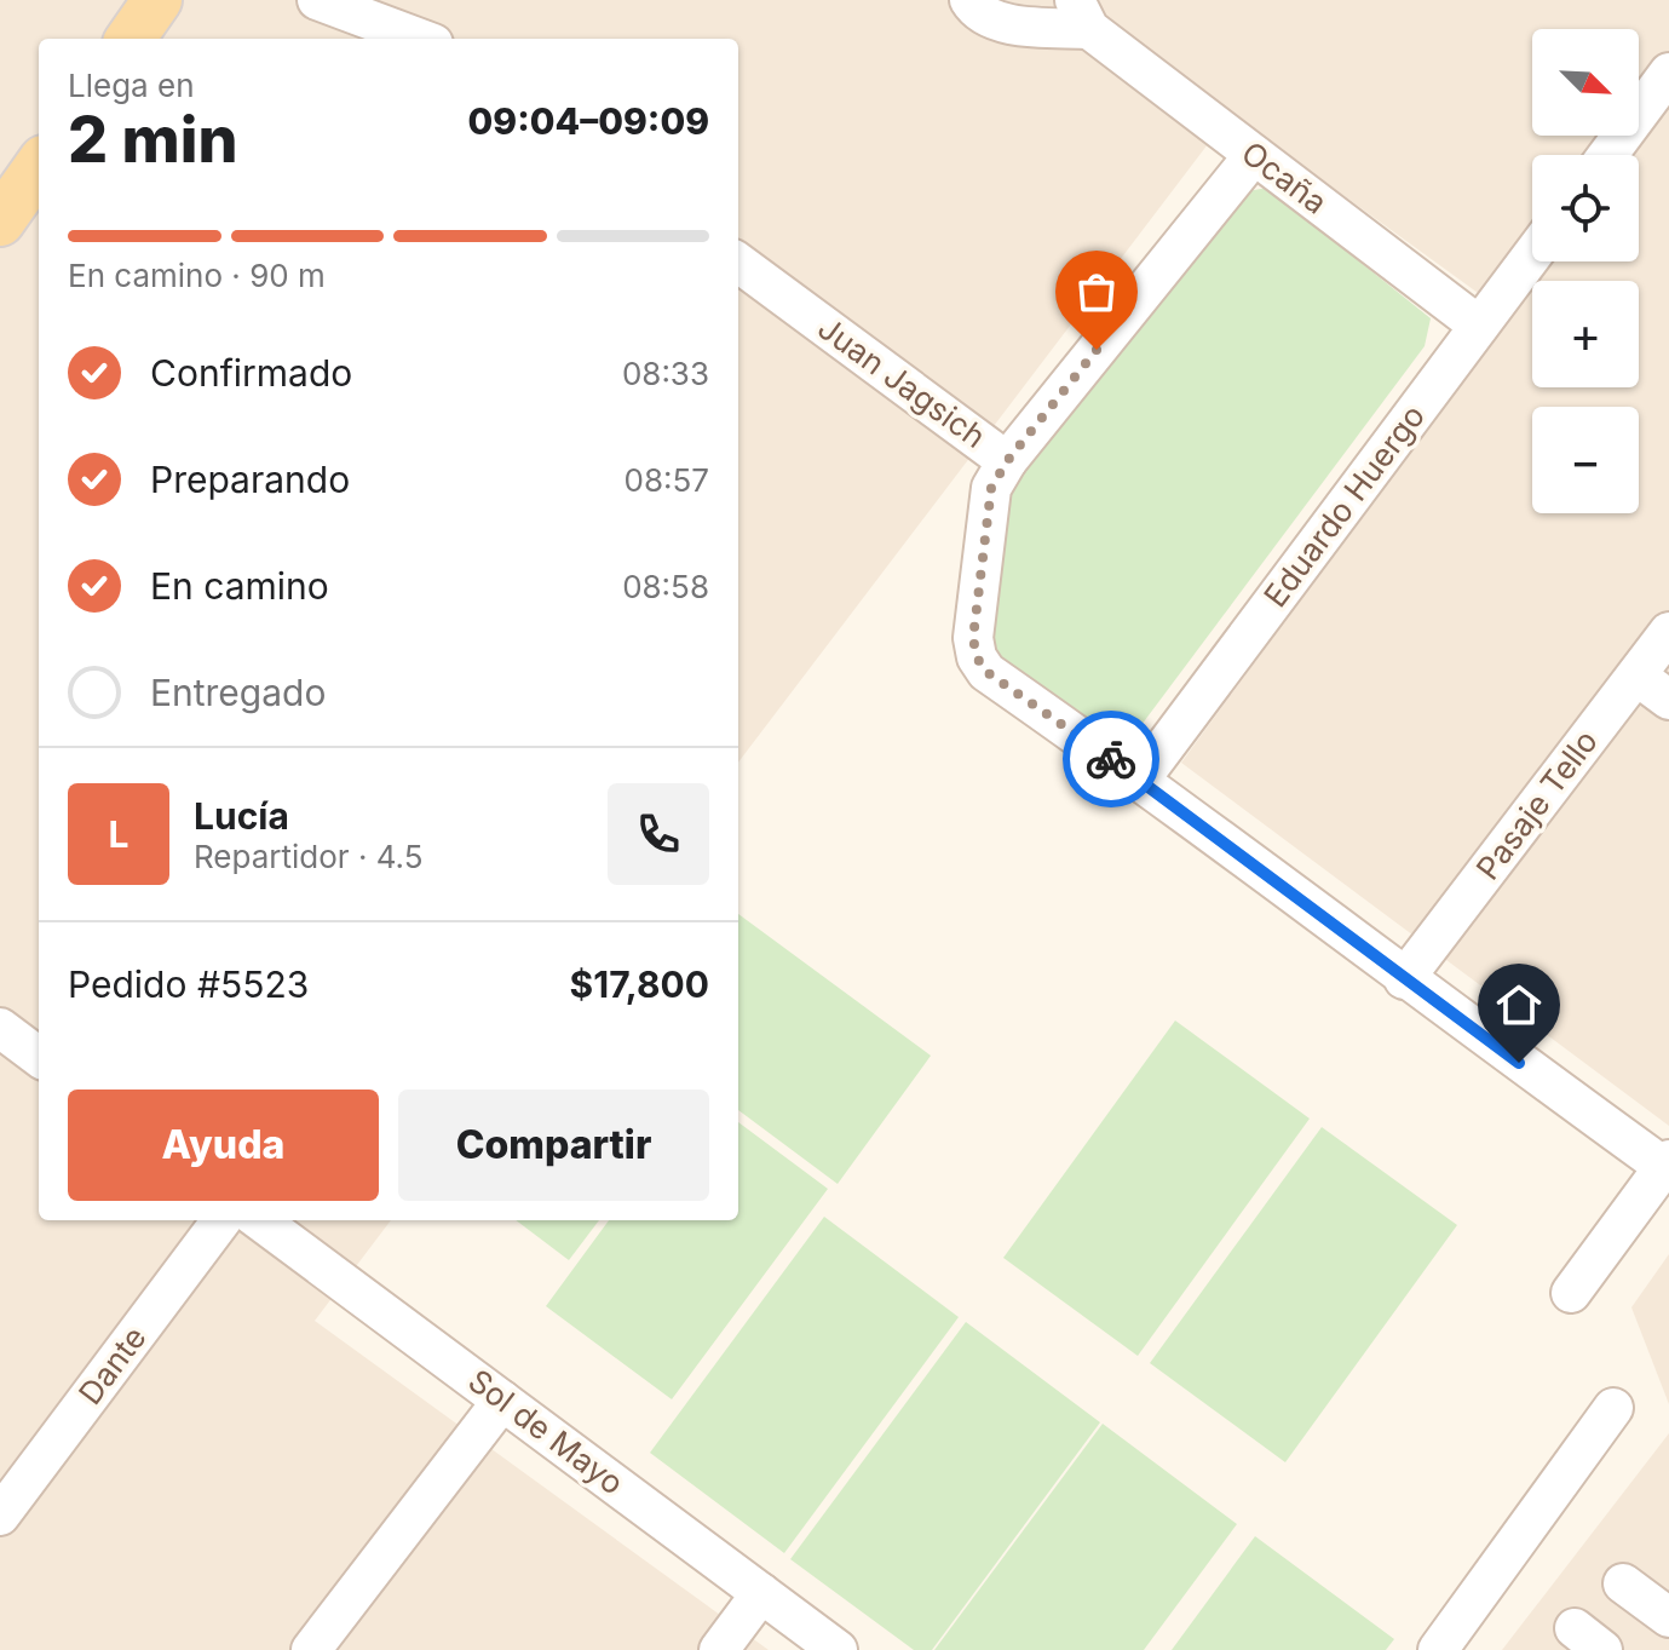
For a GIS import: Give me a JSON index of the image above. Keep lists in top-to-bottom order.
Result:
{
  "streets": {
    "street": [
      "Ocaña",
      "Juan Jagsich",
      "Eduardo Huergo",
      "Pasaje Tello",
      "Dante",
      "Sol de Mayo"
    ]
  },
  "crossings": [
    ["Ocaña", "Eduardo Huergo"],
    ["Juan Jagsich", "Eduardo Huergo"],
    ["Juan Jagsich", "Pasaje Tello"]
  ],
  "north": "bottom right",
  "page": {
    "map_buttons": ["+", "−"],
    "heading": ["2 min", "Llega en", "09:04–09:09"],
    "panel": [
      "Lucía",
      "Repartidor · 4.5",
      "Pedido #5523",
      "$17,800"
    ],
    "bar": "En camino · 90 m",
    "list": [
      ["Confirmado", "08:33"],
      ["Preparando", "08:57"],
      ["En camino", "08:58"],
      "Entregado"
    ],
    "round": "L",
    "buttons": ["Ayuda", "Compartir"]
  }
}
